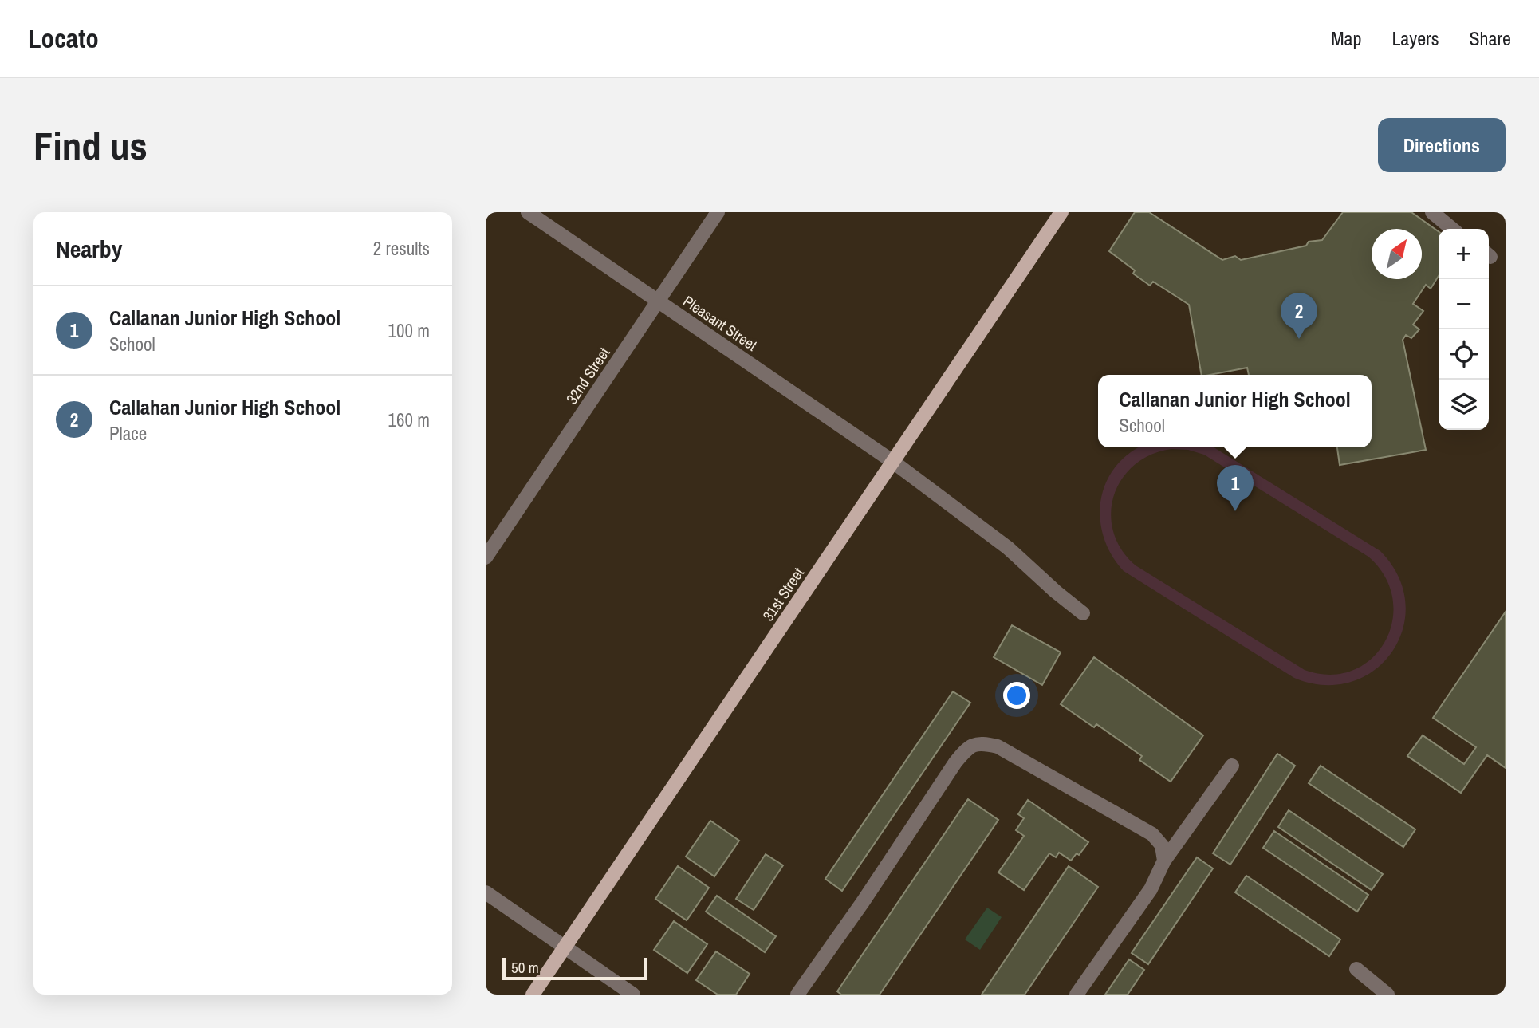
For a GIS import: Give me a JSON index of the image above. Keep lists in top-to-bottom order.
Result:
{
  "streets": {
    "main road": ["31st Street"],
    "street": ["Pleasant Street", "32nd Street"]
  },
  "crossings": [
    ["Pleasant Street", "32nd Street"],
    ["Pleasant Street", "31st Street"]
  ],
  "scale_bar": "50 m",
  "north": "top right",
  "page": {
    "header": "Locato",
    "nav": ["Map", "Layers", "Share"],
    "buttons": "Directions",
    "title": "Find us",
    "heading": ["Nearby", "2 results"],
    "map_buttons": ["+", "−"],
    "list": [
      {
        "mark": "1",
        "name": "Callanan Junior High School",
        "note": "School",
        "value": "100 m"
      },
      {
        "mark": "2",
        "name": "Callahan Junior High School",
        "note": "Place",
        "value": "160 m"
      }
    ],
    "pins": ["2", "1"],
    "popup": ["Callanan Junior High School", "School"],
    "scale": "50 m"
  }
}
